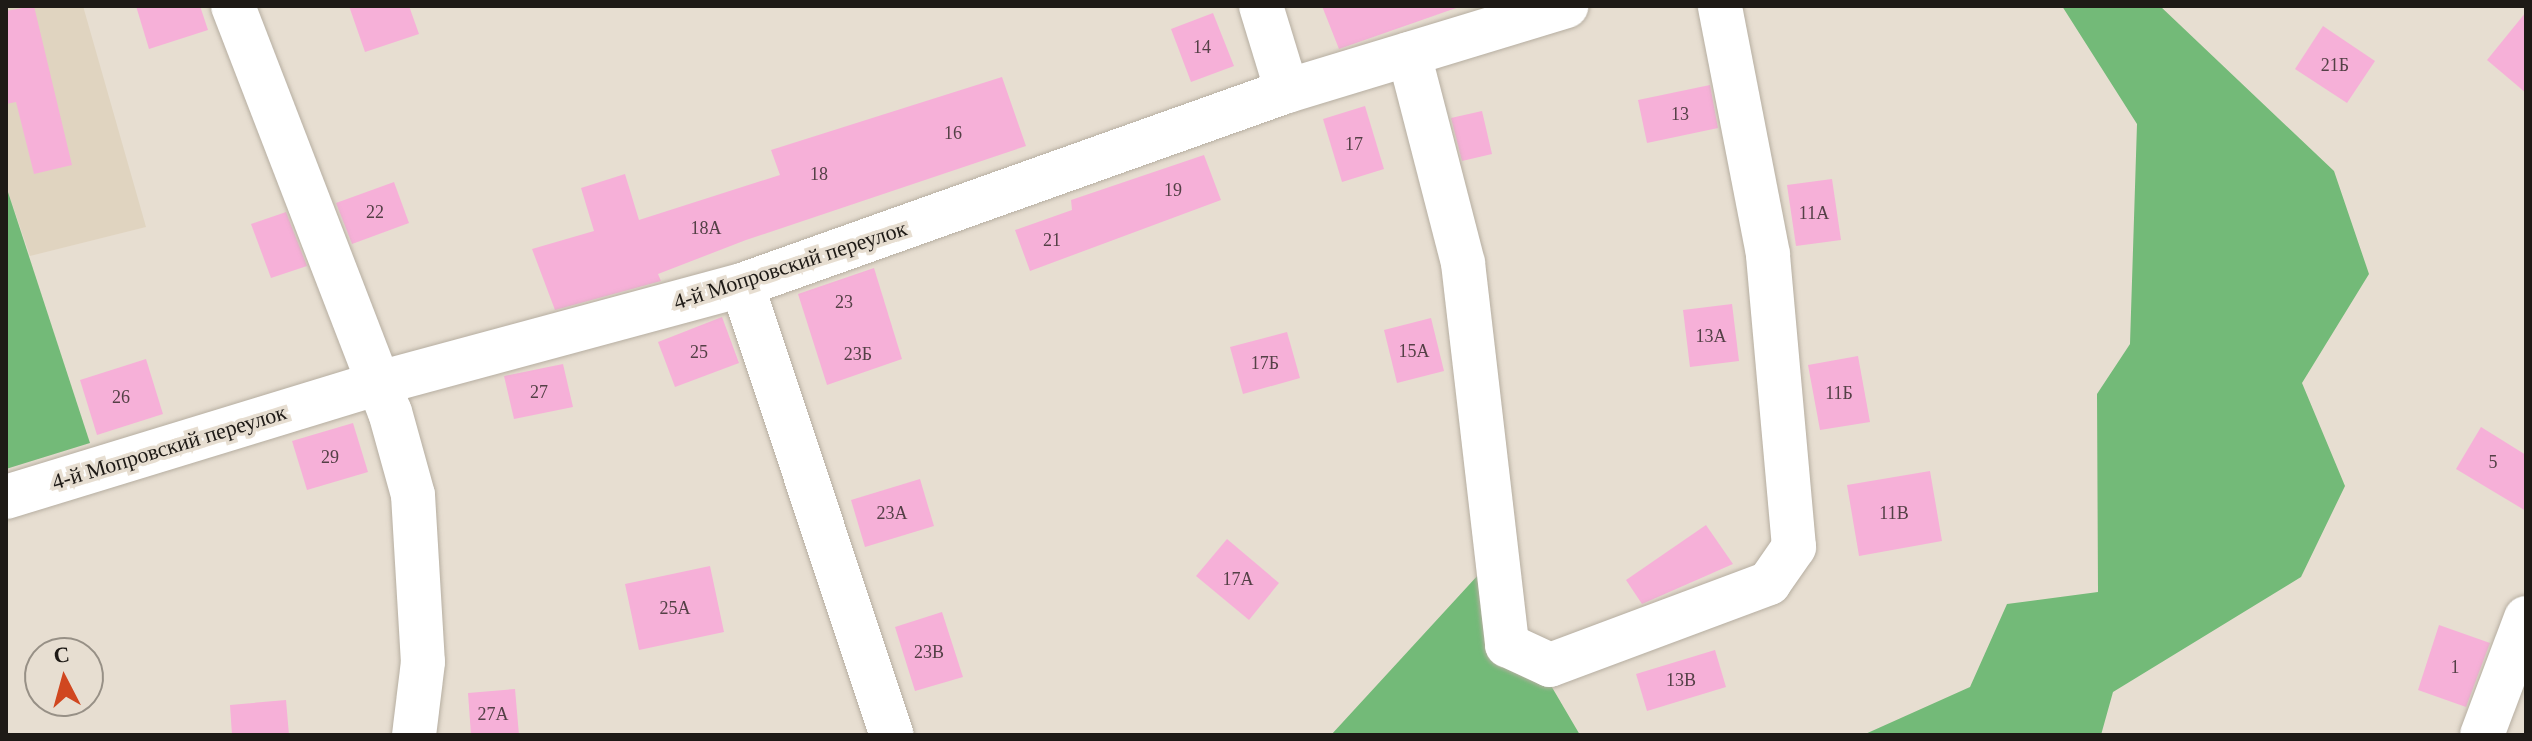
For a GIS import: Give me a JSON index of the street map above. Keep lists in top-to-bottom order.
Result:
{
  "streets": {
    "street": ["4-й Мопровский переулок"]
  },
  "house_numbers": [
    "14",
    "21Б",
    "13",
    "16",
    "17",
    "18",
    "19",
    "22",
    "11А",
    "18А",
    "21",
    "23",
    "13А",
    "15А",
    "25",
    "23Б",
    "17Б",
    "27",
    "11Б",
    "26",
    "29",
    "5",
    "23А",
    "11В",
    "17А",
    "25А",
    "23В",
    "1",
    "13В",
    "27А"
  ],
  "north": "top"
}
